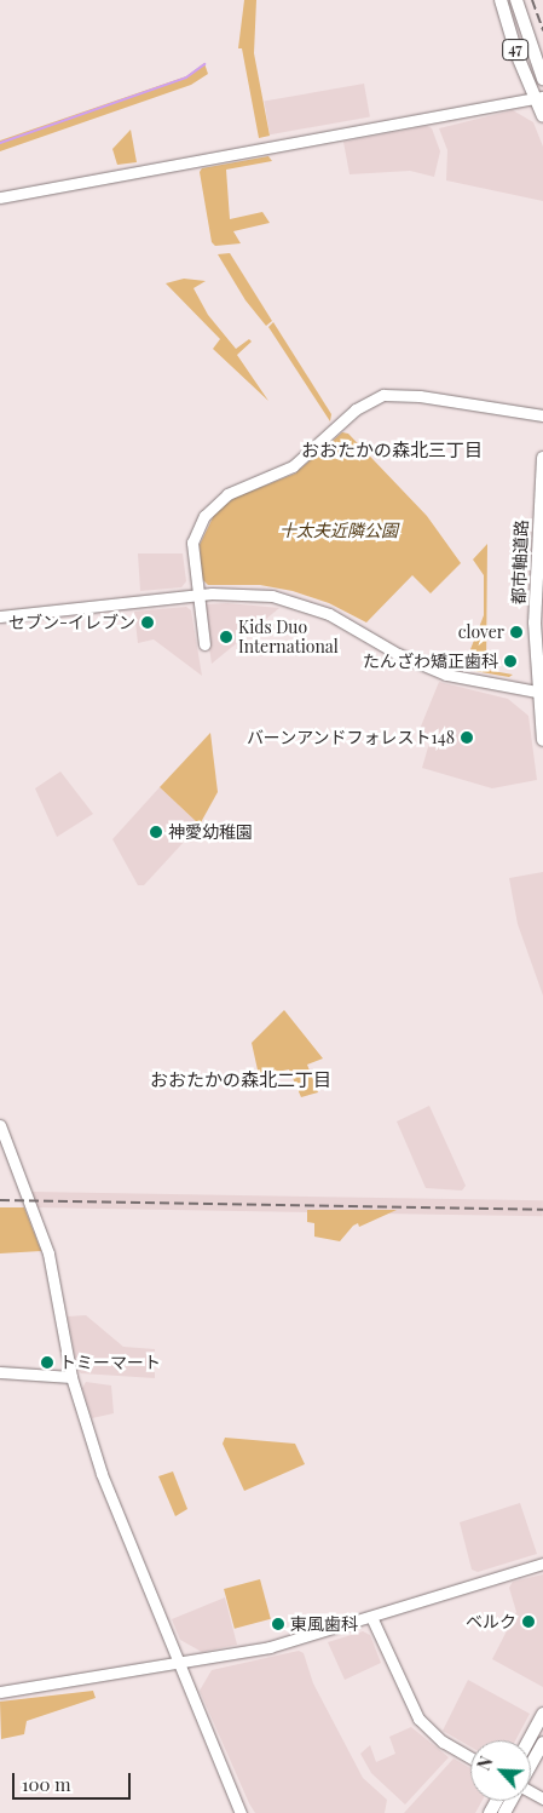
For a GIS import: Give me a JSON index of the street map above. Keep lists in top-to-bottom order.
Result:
{
  "streets": {
    "main road": ["47", "都市軸道路"]
  },
  "districts": ["おおたかの森北三丁目", "おおたかの森北二丁目"],
  "parks": ["十太夫近隣公園"],
  "places": [
    "セブン-イレブン",
    "clover",
    "Kids Duo International",
    "たんざわ矯正歯科",
    "バーンアンドフォレスト148",
    "神愛幼稚園",
    "トミーマート",
    "ベルク",
    "東風歯科"
  ],
  "scale_bar": "100 m",
  "north": "top left"
}
